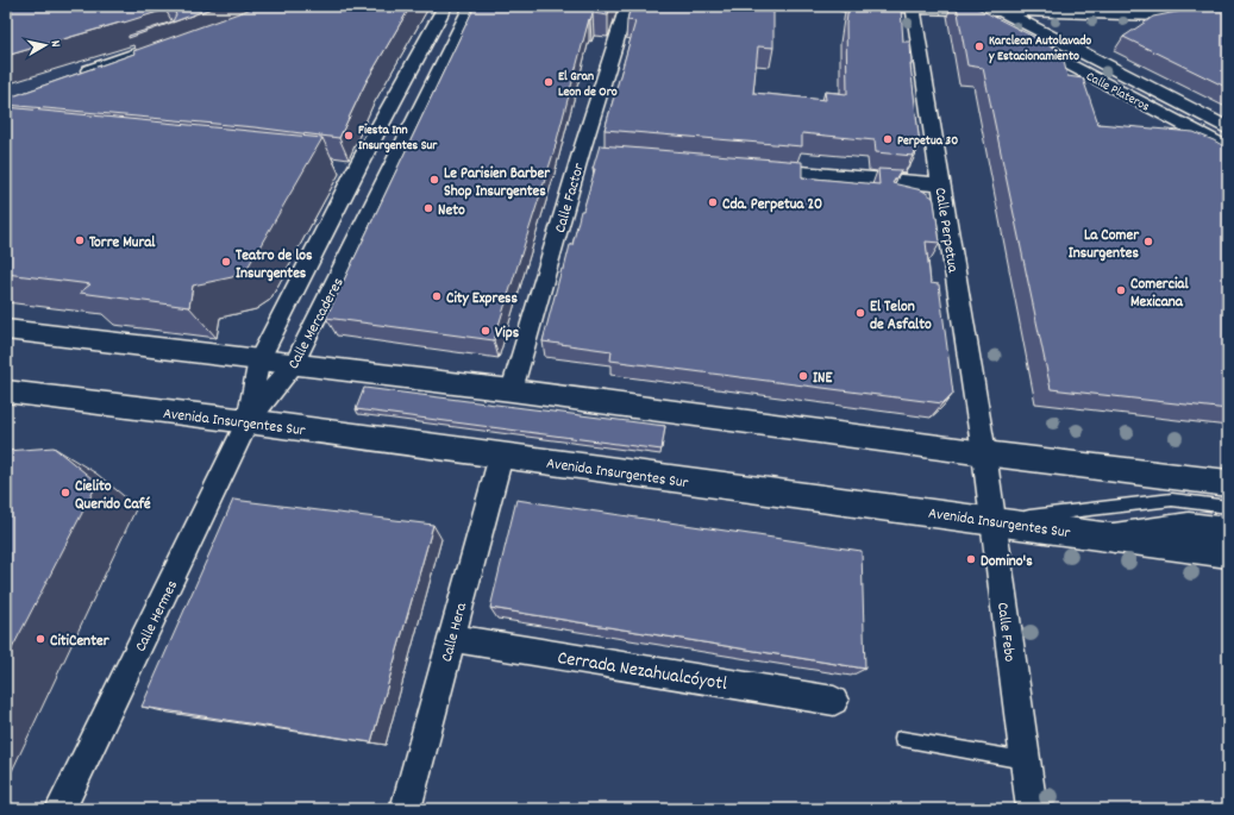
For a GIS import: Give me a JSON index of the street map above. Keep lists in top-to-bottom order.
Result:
{
  "streets": {
    "main road": ["Avenida Insurgentes Sur"],
    "street": [
      "Calle Plateros",
      "Calle Factor",
      "Calle Perpetua",
      "Calle Mercaderes",
      "Calle Hermes",
      "Calle Hera",
      "Calle Febo",
      "Cerrada Nezahualcóyotl"
    ]
  },
  "crossings": [
    ["Calle Perpetua", "Calle Febo"],
    ["Calle Mercaderes", "Avenida Insurgentes Sur"],
    ["Calle Mercaderes", "Calle Hermes"],
    ["Avenida Insurgentes Sur", "Calle Hermes"],
    ["Avenida Insurgentes Sur", "Calle Hera"],
    ["Avenida Insurgentes Sur", "Calle Febo"],
    ["Calle Hera", "Cerrada Nezahualcóyotl"]
  ],
  "places": [
    "Karclean Autolavado y Estacionamiento",
    "El Gran Leon de Oro",
    "Fiesta Inn Insurgentes Sur",
    "Perpetua 30",
    "Le Parisien Barber Shop Insurgentes",
    "Cda. Perpetua 20",
    "Neto",
    "Torre Mural",
    "La Comer Insurgentes",
    "Teatro de los Insurgentes",
    "Comercial Mexicana",
    "City Express",
    "El Telon de Asfalto",
    "Vips",
    "INE",
    "Cielito Querido Café",
    "Domino's",
    "CitiCenter"
  ],
  "north": "right"
}
